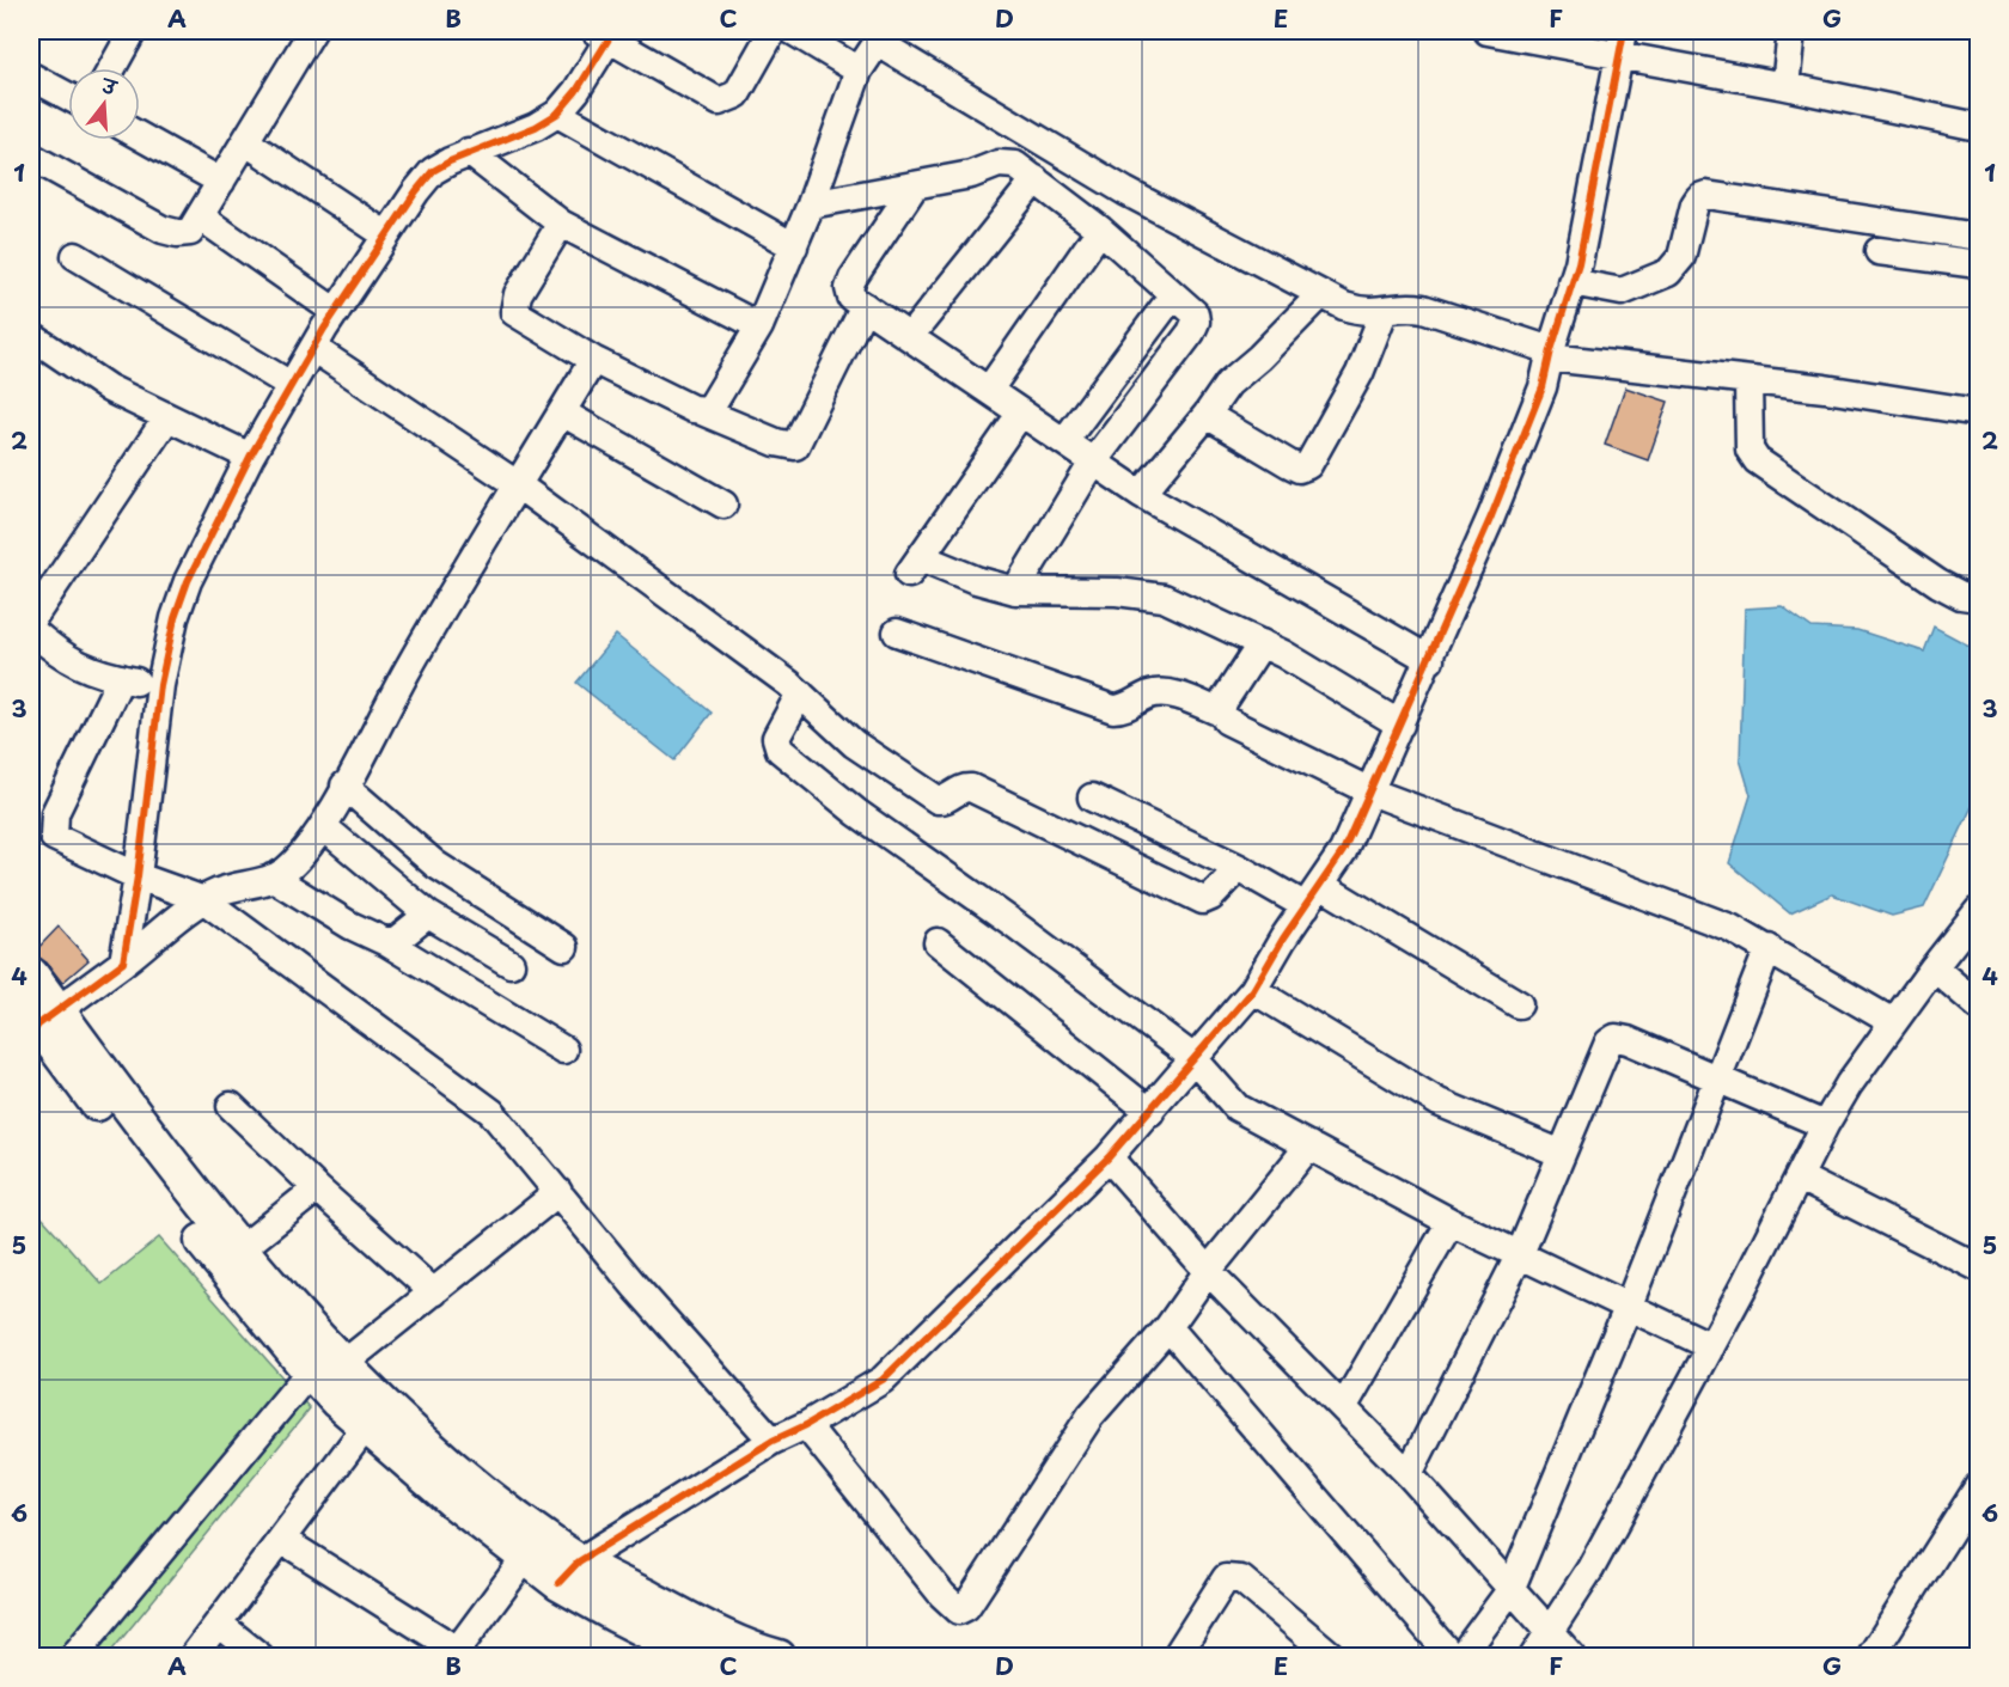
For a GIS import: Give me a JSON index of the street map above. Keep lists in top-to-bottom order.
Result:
{
  "north": "top",
  "grid": {
    "columns": [
      "A",
      "B",
      "C",
      "D",
      "E",
      "F",
      "G"
    ],
    "rows": [
      "1",
      "2",
      "3",
      "4",
      "5",
      "6"
    ]
  }
}
